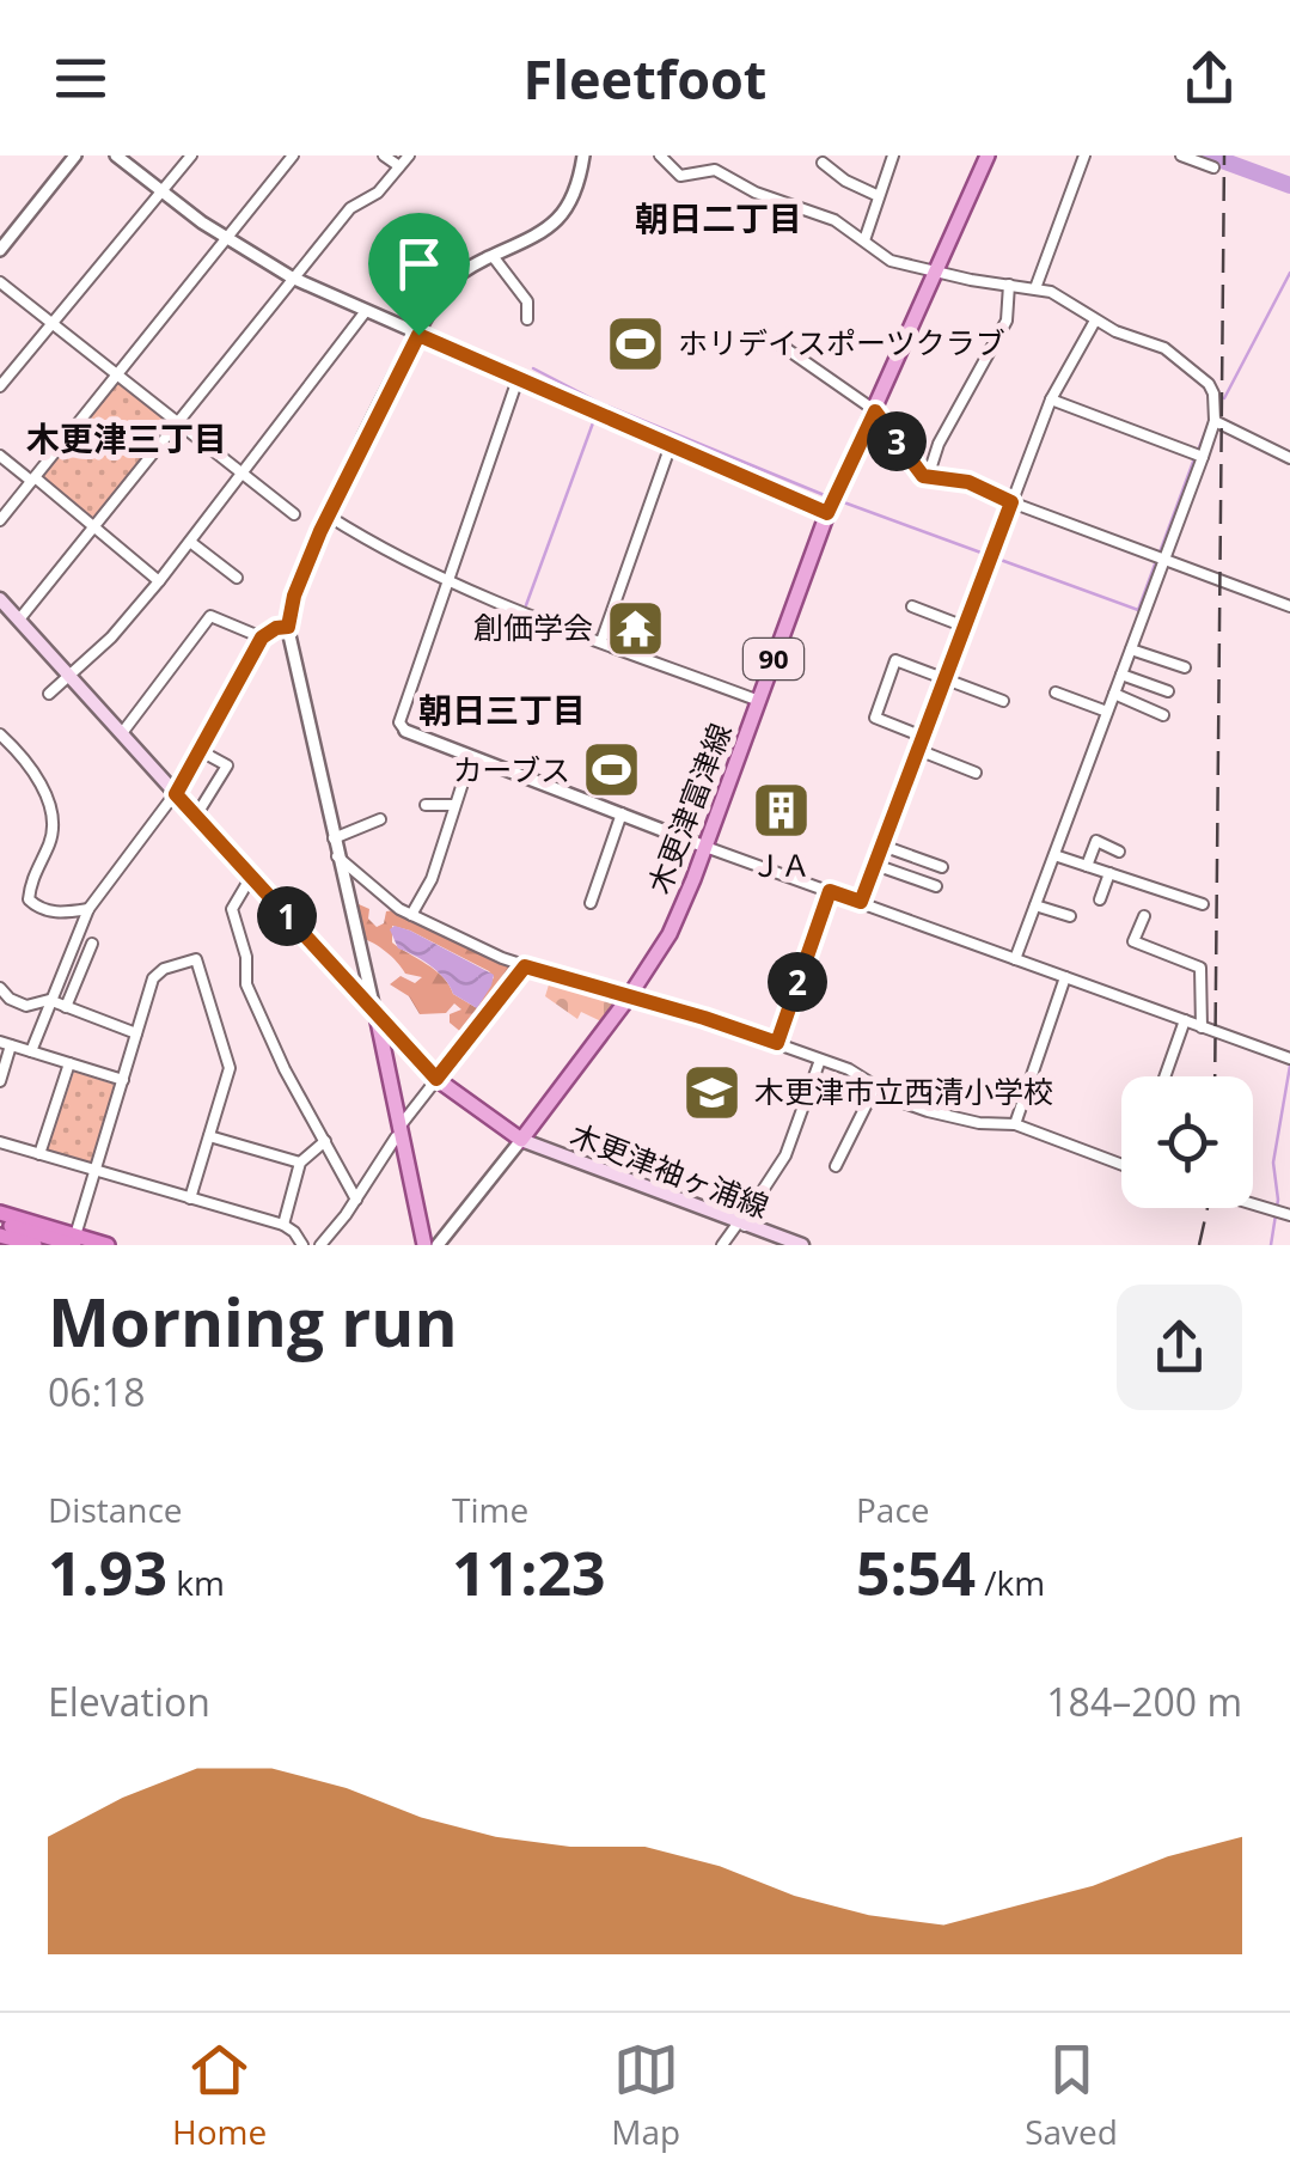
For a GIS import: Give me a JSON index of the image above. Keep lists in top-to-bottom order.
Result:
{
  "streets": {
    "main road": ["90", "木更津富津線", "木更津袖ヶ浦線"]
  },
  "crossings": [
    ["木更津富津線", "木更津袖ヶ浦線"]
  ],
  "districts": ["朝日二丁目", "木更津三丁目", "朝日三丁目"],
  "places": {
    "sports": ["ホリデイスポーツクラブ", "カーブス"],
    "temple": ["創価学会"],
    "building": ["ＪＡ"],
    "school or university": ["木更津市立西清小学校"]
  },
  "page": {
    "header": "Fleetfoot",
    "pins": ["3", "1", "2"],
    "heading": ["Morning run", "06:18"],
    "stats": [
      ["Distance", "1.93 km"],
      ["Time", "11:23"],
      ["Pace", "5:54 /km"]
    ],
    "chart": ["Elevation", "184–200 m"],
    "tabs": ["Home", "Map", "Saved"]
  }
}
